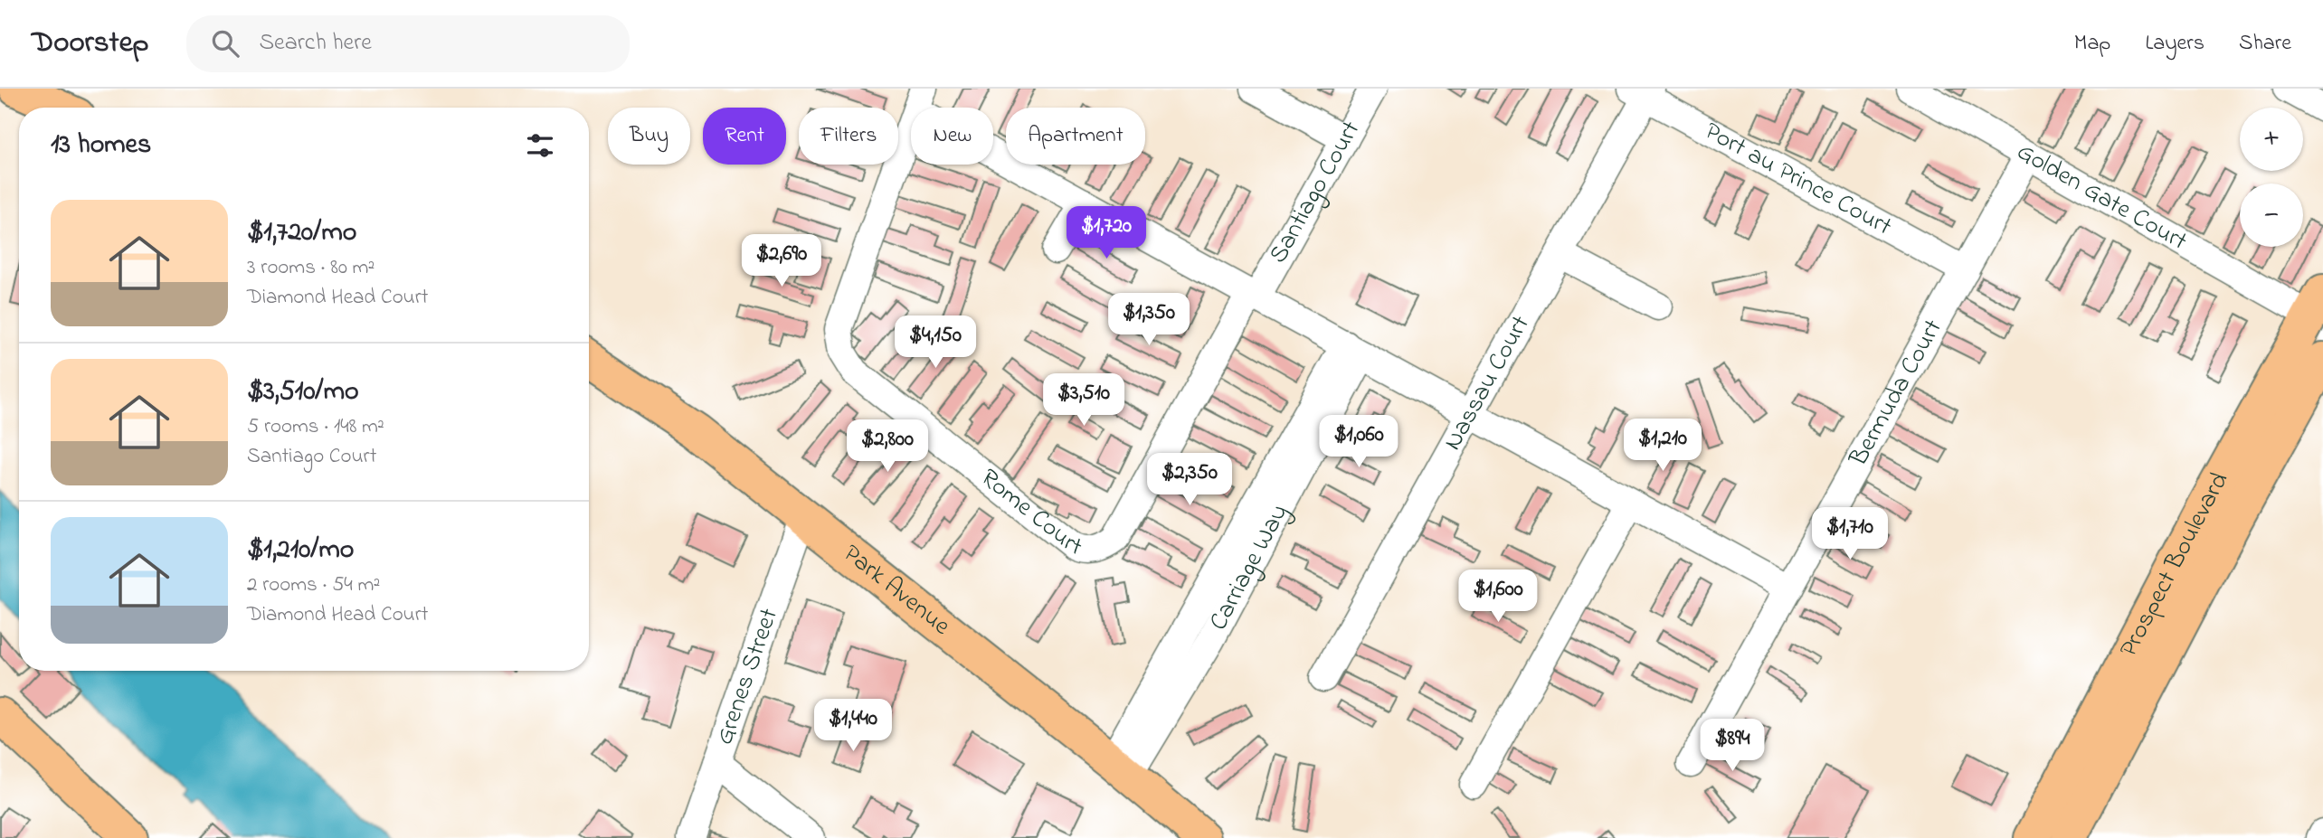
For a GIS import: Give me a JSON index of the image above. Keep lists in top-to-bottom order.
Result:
{
  "streets": {
    "main road": ["Prospect Boulevard", "Park Avenue"],
    "street": [
      "Port au Prince Court",
      "Santiago Court",
      "Golden Gate Court",
      "Nassau Court",
      "Bermuda Court",
      "Rome Court",
      "Carriage Way",
      "Grenes Street"
    ]
  },
  "crossings": [
    ["Port au Prince Court", "Nassau Court"],
    ["Port au Prince Court", "Bermuda Court"],
    ["Santiago Court", "Rome Court"],
    ["Golden Gate Court", "Bermuda Court"],
    ["Golden Gate Court", "Prospect Boulevard"],
    ["Carriage Way", "Park Avenue"],
    ["Park Avenue", "Grenes Street"]
  ],
  "page": {
    "header": "Doorstep",
    "search": "Search here",
    "nav": ["Map", "Layers", "Share"],
    "map_buttons": ["+", "−"],
    "chip": [
      "Buy",
      "Rent",
      "Filters",
      "New",
      "Apartment"
    ],
    "heading": "13 homes",
    "list": [
      {
        "name": "$1,720/mo",
        "note": "3 rooms · 80 m² · Diamond Head Court"
      },
      {
        "name": "$3,510/mo",
        "note": "5 rooms · 148 m² · Santiago Court"
      },
      {
        "name": "$1,210/mo",
        "note": "2 rooms · 54 m² · Diamond Head Court"
      }
    ],
    "price": [
      "$1,720",
      "$2,690",
      "$1,350",
      "$4,150",
      "$3,510",
      "$1,060",
      "$1,210",
      "$2,800",
      "$2,350",
      "$1,710",
      "$1,600",
      "$1,440",
      "$894"
    ]
  }
}
